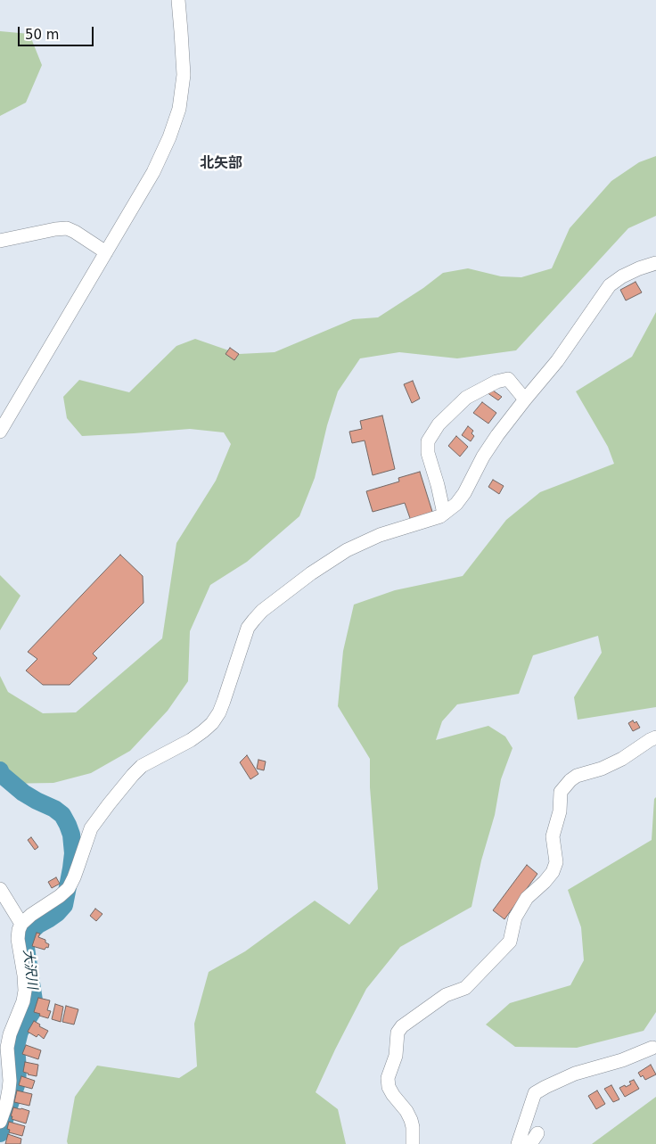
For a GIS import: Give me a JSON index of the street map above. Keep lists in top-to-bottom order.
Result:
{
  "districts": ["北矢部"],
  "water": ["大沢川"],
  "scale_bar": "50 m"
}
